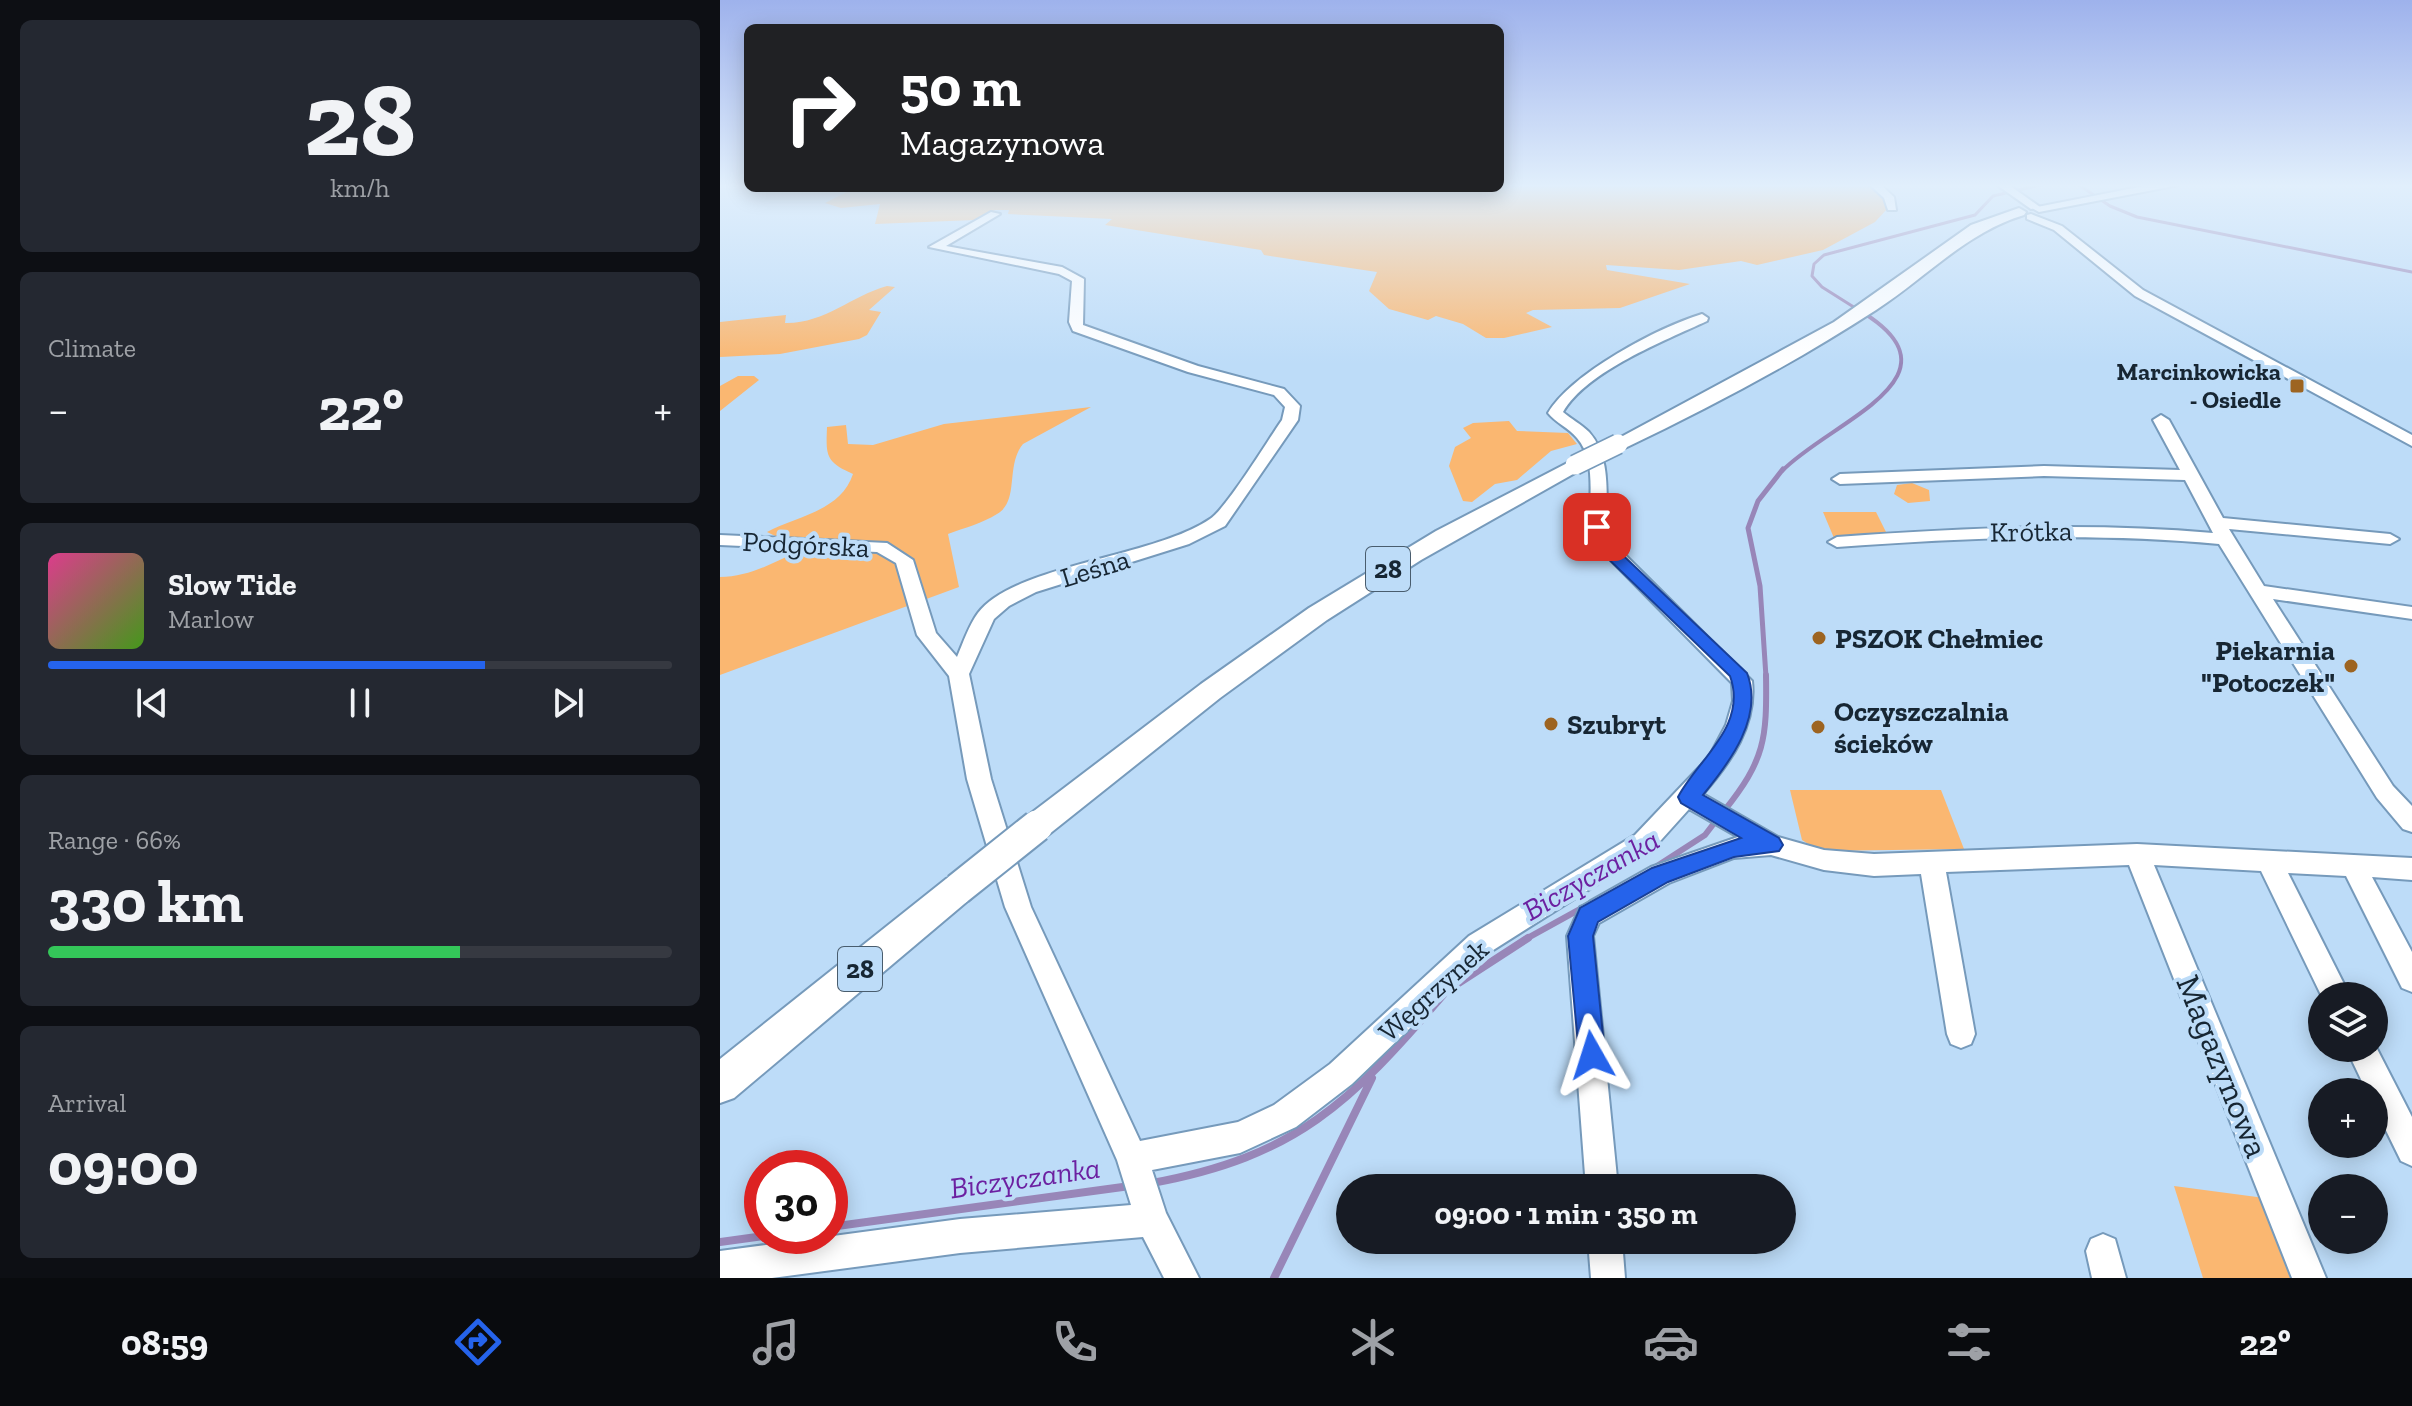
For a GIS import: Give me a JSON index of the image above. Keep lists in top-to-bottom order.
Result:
{
  "streets": {
    "main road": ["28"],
    "street": [
      "Krótka",
      "Podgórska",
      "Leśna",
      "Węgrzynek",
      "Magazynowa"
    ]
  },
  "crossings": [
    ["Podgórska", "Leśna"]
  ],
  "water": ["Biczyczanka"],
  "places": {
    "transit": ["Marcinkowicka - Osiedle"],
    "other": [
      "PSZOK Chełmiec",
      "Piekarnia \"Potoczek\"",
      "Szubryt",
      "Oczyszczalnia ścieków"
    ]
  },
  "page": {
    "tile": [
      ["28", "km/h"],
      "Climate",
      ["Range · 66%", "330 km"],
      ["Arrival", "09:00"]
    ],
    "turn": ["50 m", "Magazynowa"],
    "heat": ["−", "22°", "+"],
    "song": ["Slow Tide", "Marlow"],
    "map_buttons": ["+", "−"],
    "limit": "30",
    "trip": "09:00 · 1 min · 350 m",
    "tabs": ["08:59", "22°"]
  }
}
